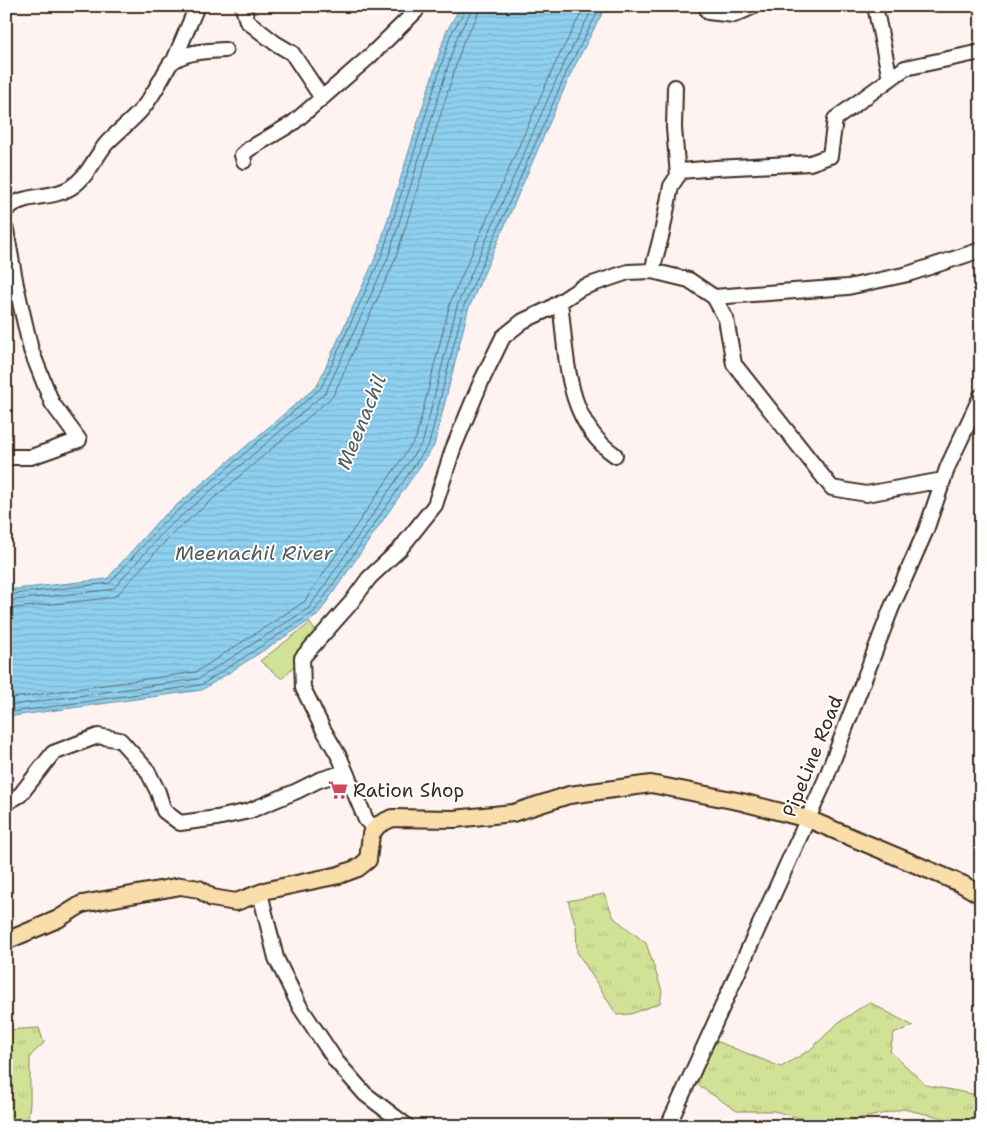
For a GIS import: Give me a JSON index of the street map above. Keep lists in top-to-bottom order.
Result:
{
  "streets": {
    "street": ["PipeLine Road"]
  },
  "water": ["Meenachil", "Meenachil River"],
  "places": {
    "supermarket": ["Ration Shop"]
  }
}
